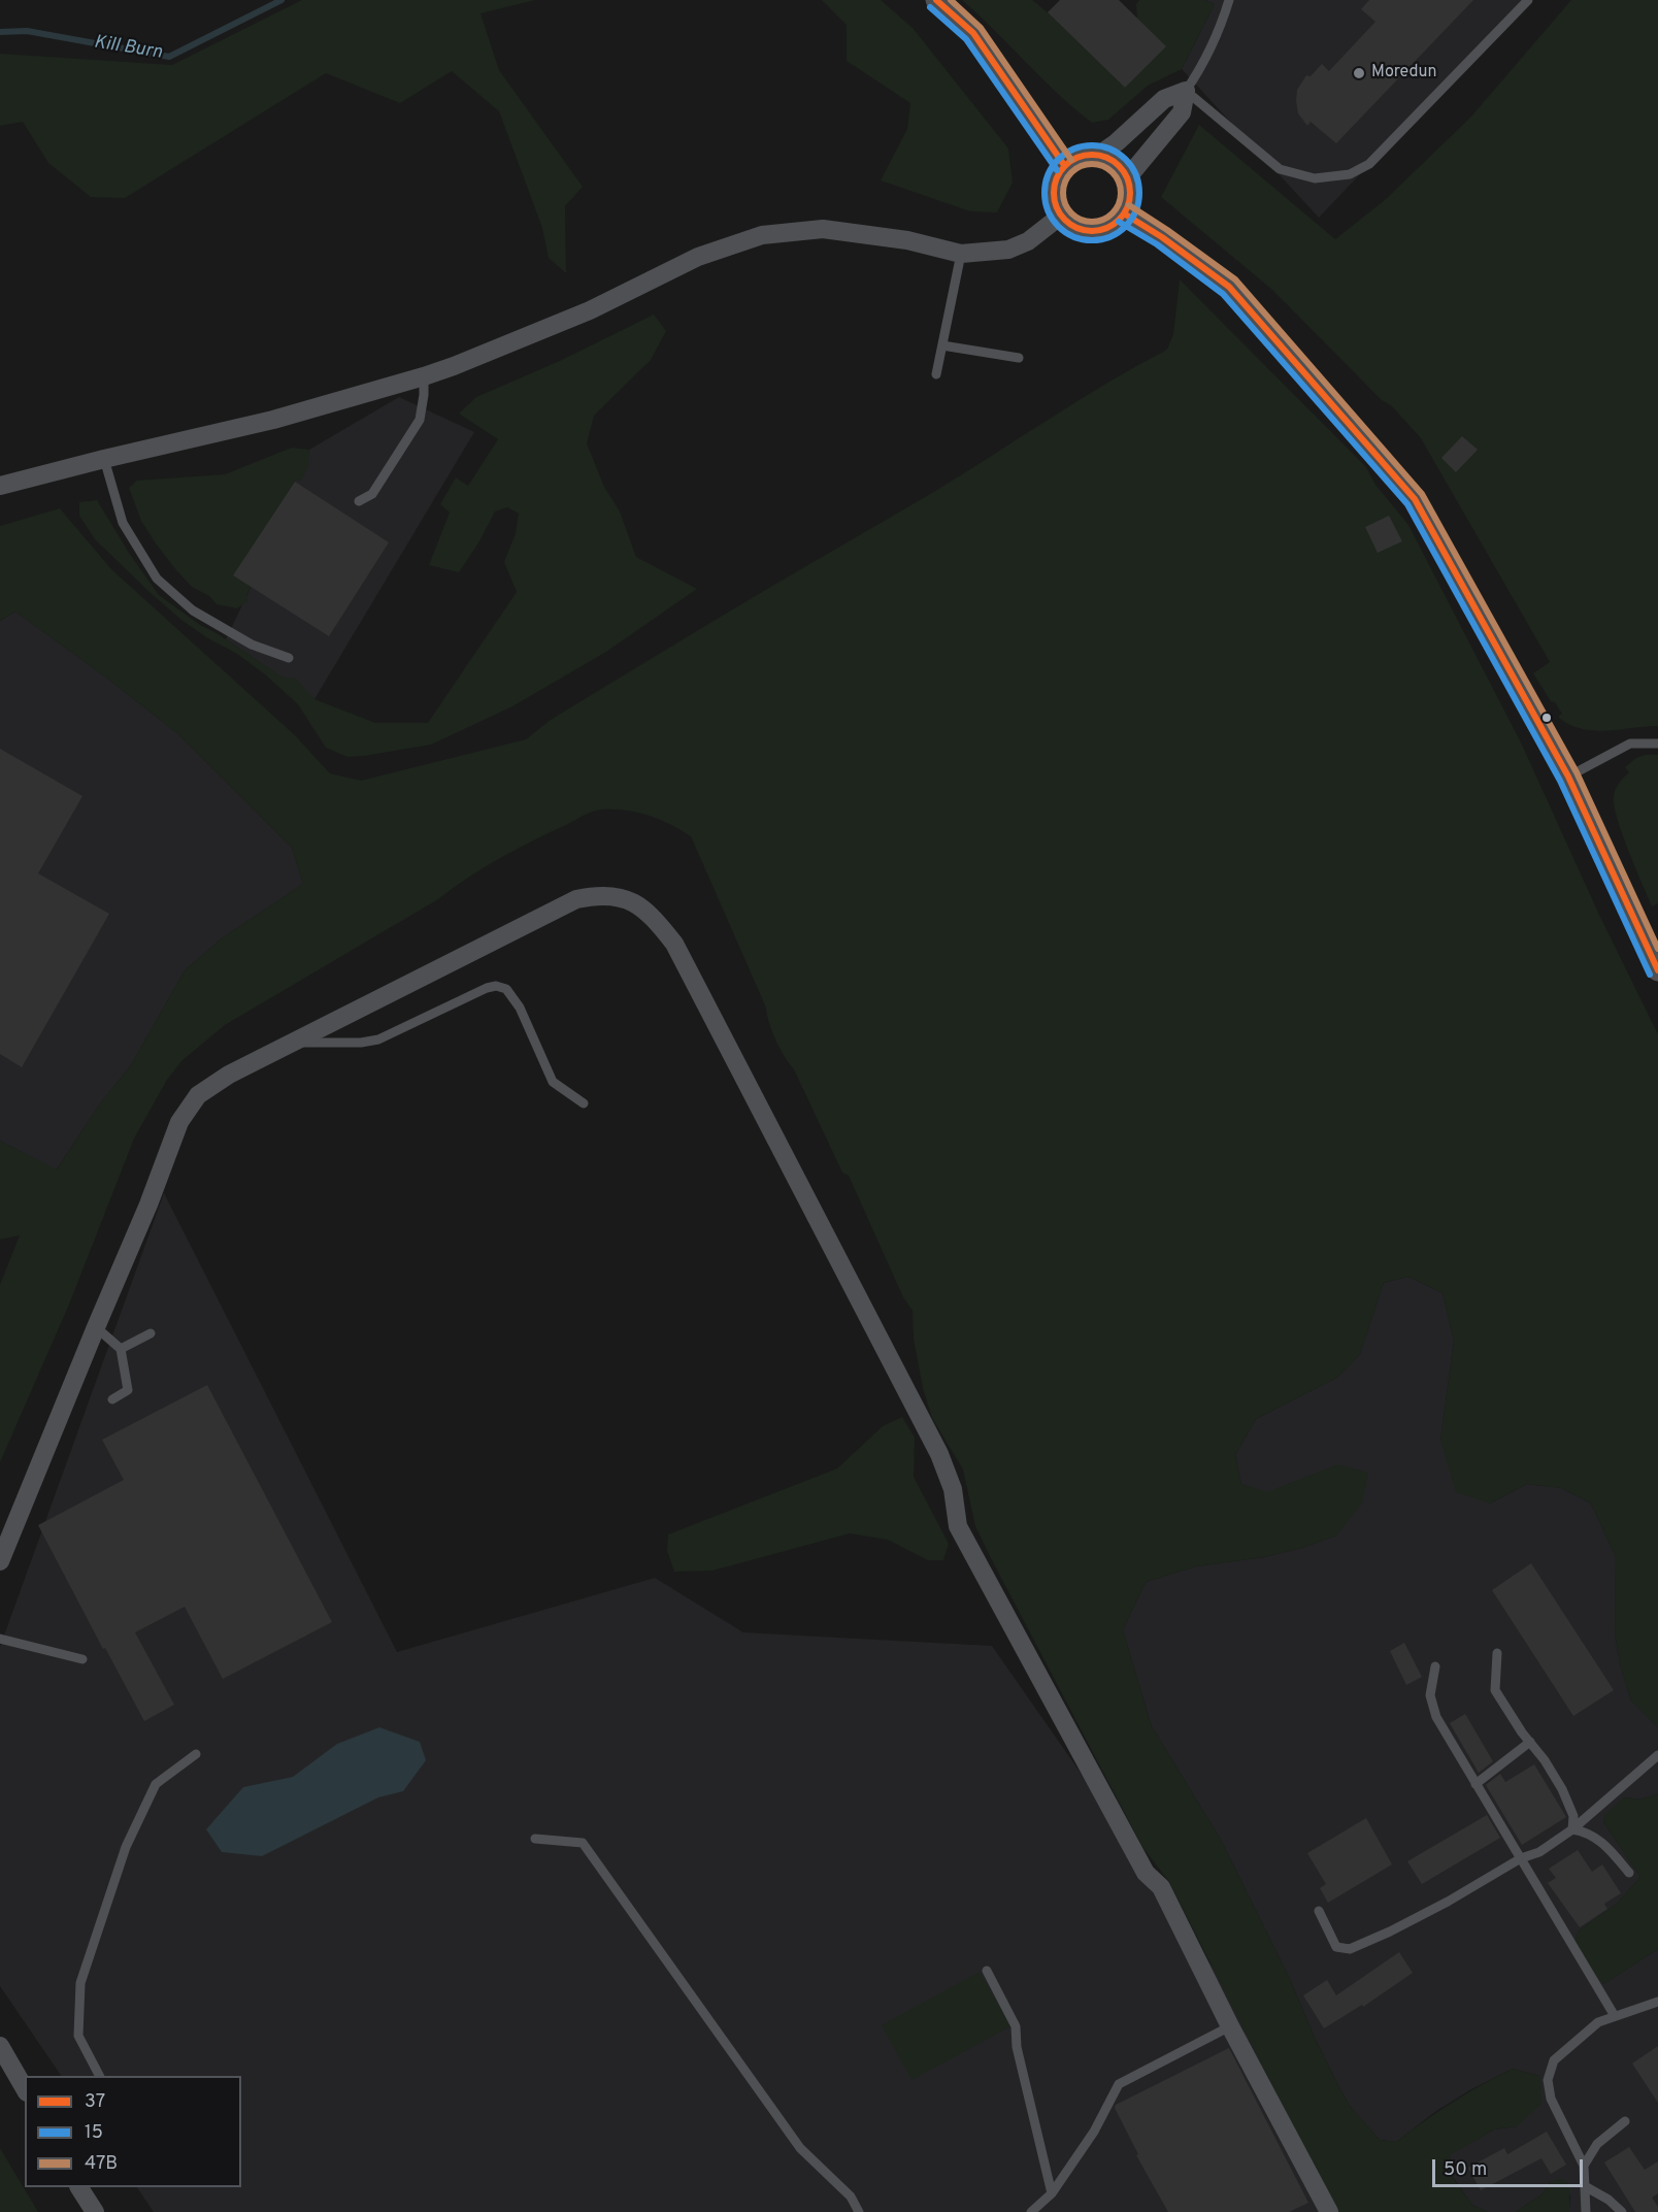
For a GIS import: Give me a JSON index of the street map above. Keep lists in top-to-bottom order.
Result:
{
  "water": ["Kill Burn"],
  "places": ["Moredun"],
  "lines": ["transit line 37", "transit line 47B", "transit line 15"],
  "legend": ["37", "15", "47B"],
  "scale_bar": "50 m"
}
